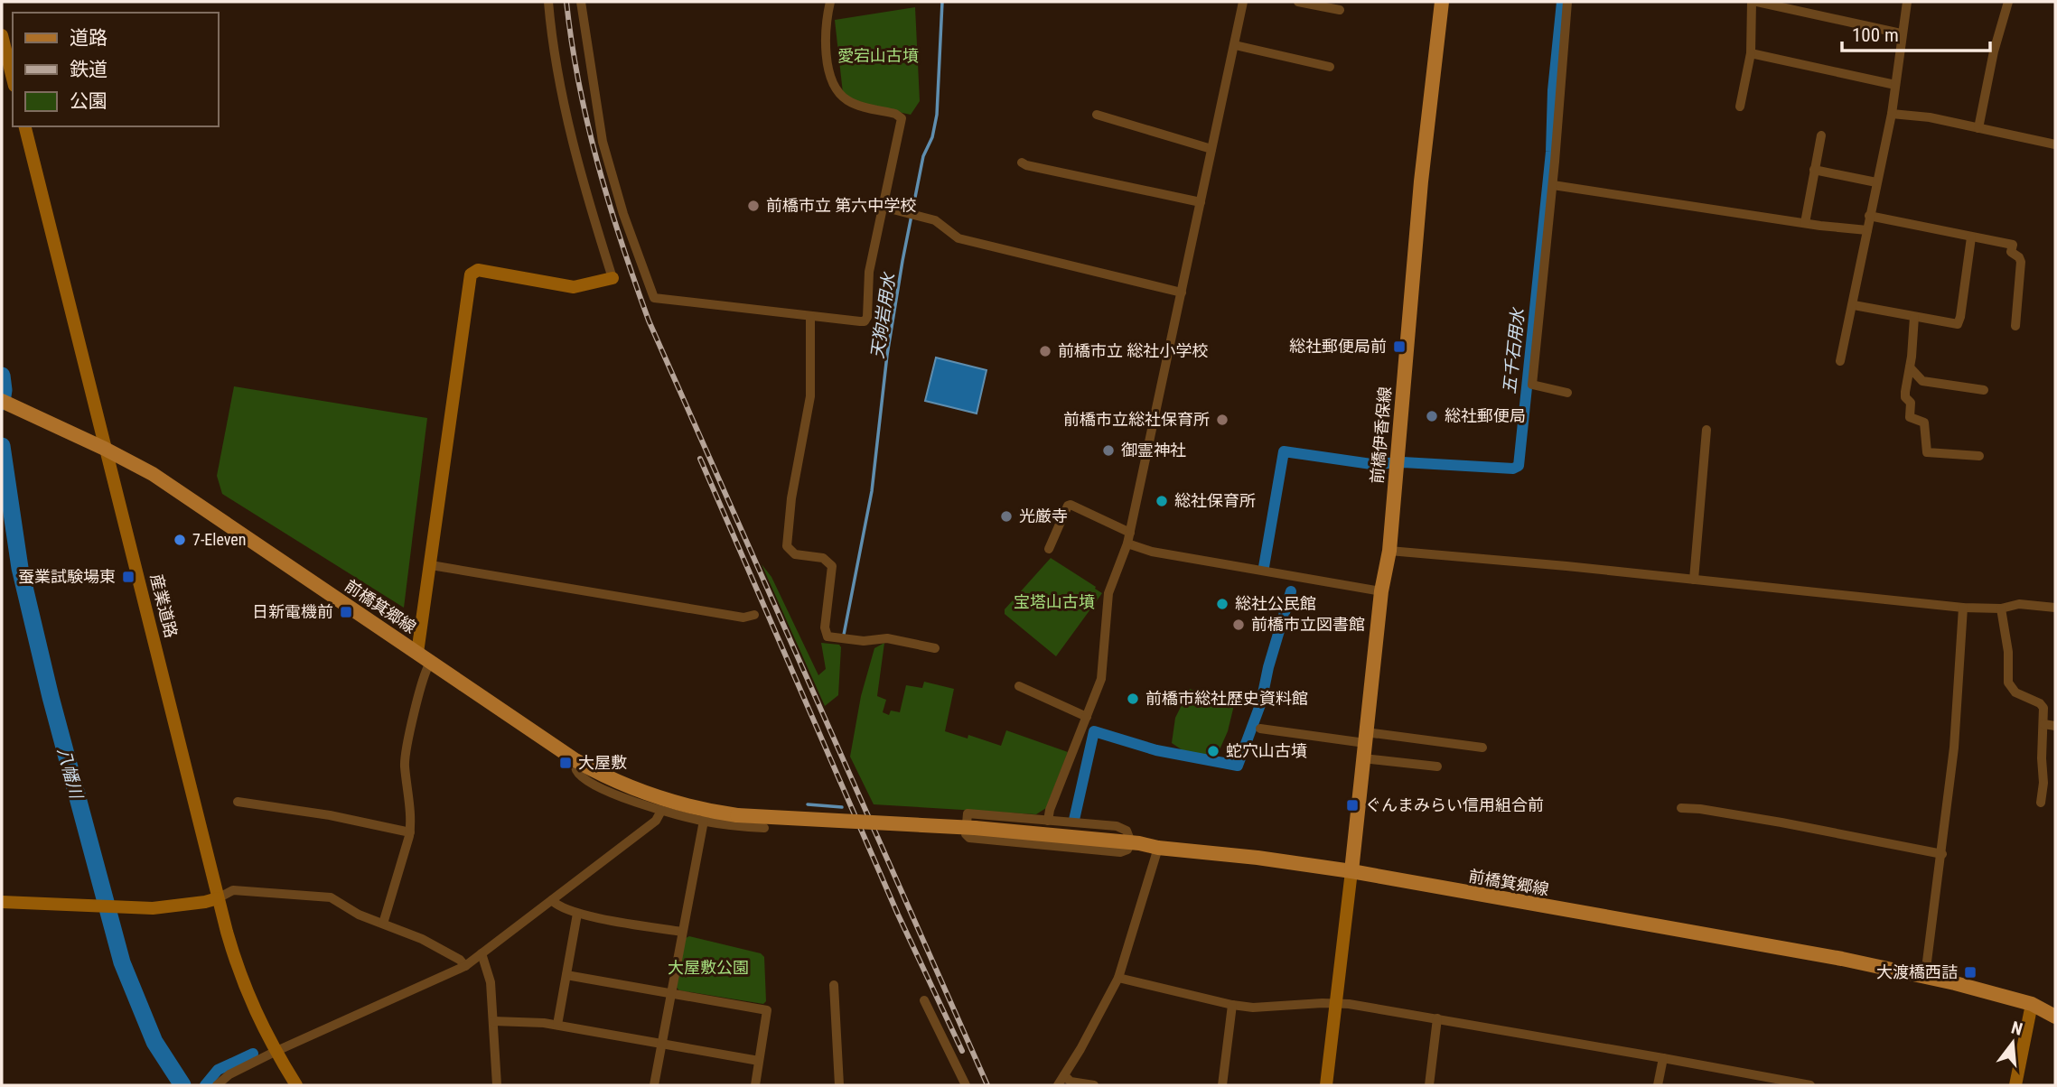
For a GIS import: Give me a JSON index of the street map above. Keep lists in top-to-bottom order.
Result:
{
  "streets": {
    "main road": ["前橋伊香保線", "前橋箕郷線"],
    "street": ["産業道路"]
  },
  "crossings": [
    ["前橋伊香保線", "前橋箕郷線"],
    ["産業道路", "前橋箕郷線"]
  ],
  "water": ["天狗岩用水", "五千石用水", "八幡川"],
  "parks": ["愛宕山古墳", "宝塔山古墳", "大屋敷公園"],
  "places": {
    "other": [
      "前橋市立 第六中学校",
      "前橋市立 総社小学校",
      "総社郵便局",
      "前橋市立総社保育所",
      "御霊神社",
      "総社保育所",
      "光厳寺",
      "7-Eleven",
      "総社公民館",
      "前橋市立図書館",
      "前橋市総社歴史資料館",
      "蛇穴山古墳"
    ],
    "transit": [
      "総社郵便局前",
      "蚕業試験場東",
      "日新電機前",
      "大屋敷",
      "ぐんまみらい信用組合前",
      "大渡橋西詰"
    ]
  },
  "legend": ["道路", "鉄道", "公園"],
  "scale_bar": "100 m",
  "north": "top"
}
